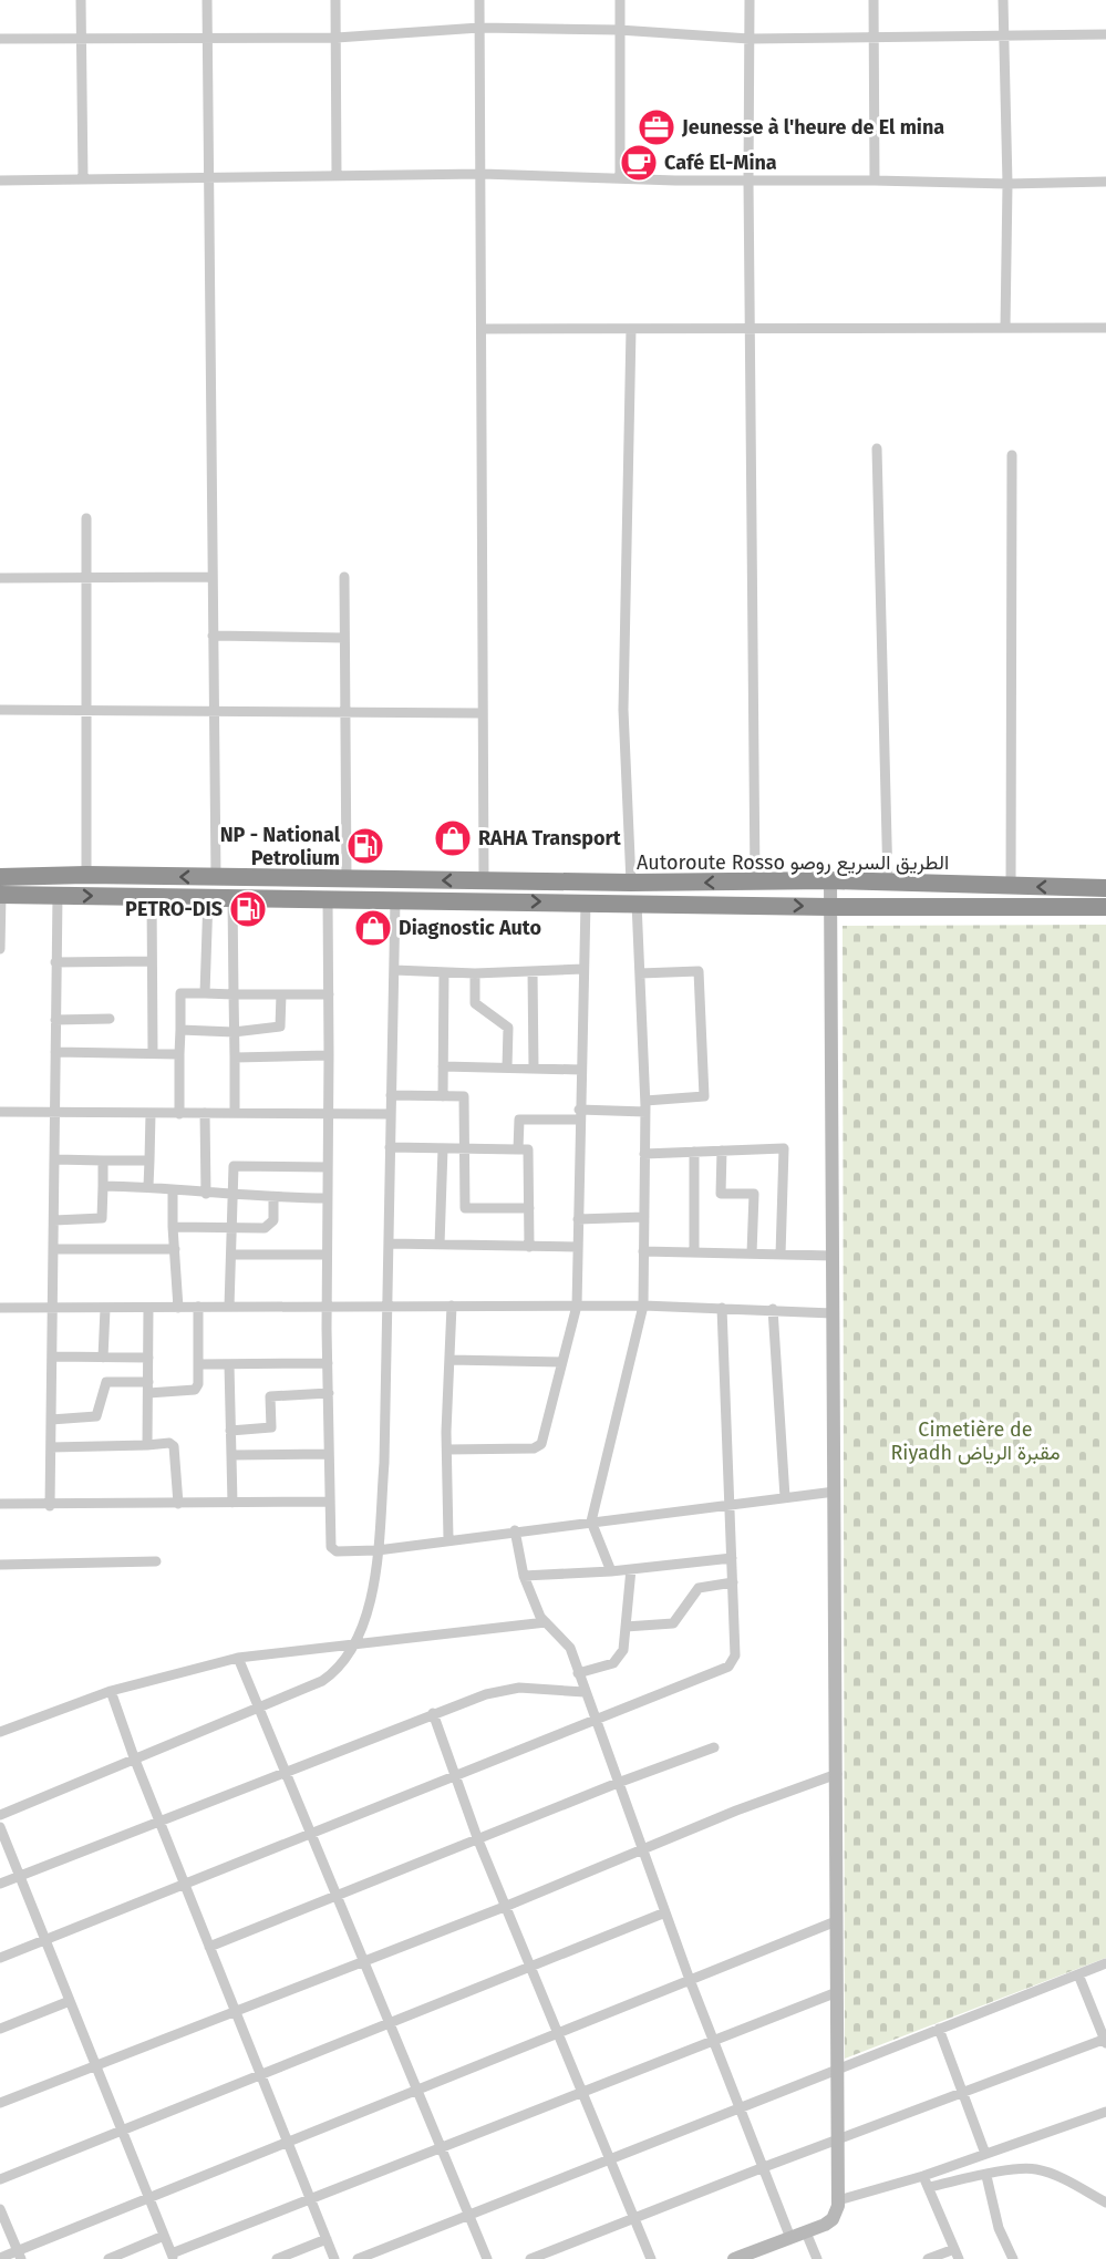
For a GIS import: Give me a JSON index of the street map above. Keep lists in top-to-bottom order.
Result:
{
  "streets": {
    "highway": ["Autoroute Rosso الطريق السريع روصو"]
  },
  "parks": ["Cimetière de Riyadh مقبرة الرياض"],
  "places": {
    "office": ["Jeunesse à l'heure de El mina"],
    "cafe": ["Café El-Mina"],
    "shop": ["RAHA Transport", "Diagnostic Auto"],
    "fuel station": ["NP - National Petrolium", "PETRO-DIS"]
  }
}
